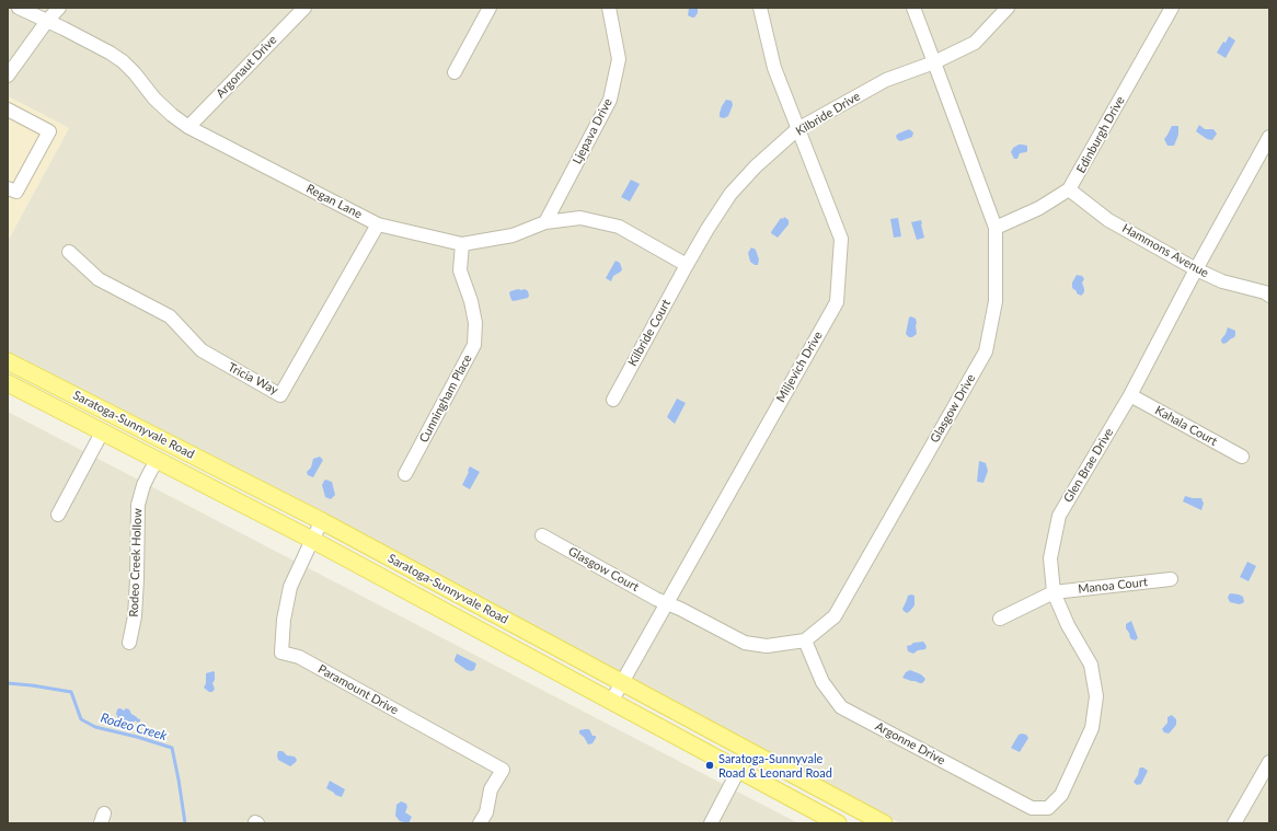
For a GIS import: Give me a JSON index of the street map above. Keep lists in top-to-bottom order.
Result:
{
  "streets": {
    "main road": ["Saratoga-Sunnyvale Road"],
    "street": [
      "Argonaut Drive",
      "Kilbride Drive",
      "Ljepava Drive",
      "Edinburgh Drive",
      "Regan Lane",
      "Hammons Avenue",
      "Kilbride Court",
      "Miljevich Drive",
      "Tricia Way",
      "Cunningham Place",
      "Glasgow Drive",
      "Kahala Court",
      "Glen Brae Drive",
      "Rodeo Creek Hollow",
      "Glasgow Court",
      "Manoa Court",
      "Paramount Drive",
      "Argonne Drive"
    ]
  },
  "crossings": [
    ["Argonaut Drive", "Regan Lane"],
    ["Kilbride Drive", "Regan Lane"],
    ["Kilbride Drive", "Kilbride Court"],
    ["Kilbride Drive", "Miljevich Drive"],
    ["Kilbride Drive", "Glasgow Drive"],
    ["Ljepava Drive", "Regan Lane"],
    ["Edinburgh Drive", "Hammons Avenue"],
    ["Edinburgh Drive", "Glasgow Drive"],
    ["Regan Lane", "Kilbride Court"],
    ["Regan Lane", "Tricia Way"],
    ["Regan Lane", "Cunningham Place"],
    ["Hammons Avenue", "Glen Brae Drive"],
    ["Miljevich Drive", "Saratoga-Sunnyvale Road"],
    ["Miljevich Drive", "Glasgow Court"],
    ["Glasgow Drive", "Argonne Drive"],
    ["Saratoga-Sunnyvale Road", "Rodeo Creek Hollow"],
    ["Saratoga-Sunnyvale Road", "Paramount Drive"],
    ["Kahala Court", "Glen Brae Drive"],
    ["Glen Brae Drive", "Manoa Court"],
    ["Glen Brae Drive", "Argonne Drive"]
  ],
  "water": ["Rodeo Creek"],
  "places": ["Saratoga-Sunnyvale Road & Leonard Road"]
}
